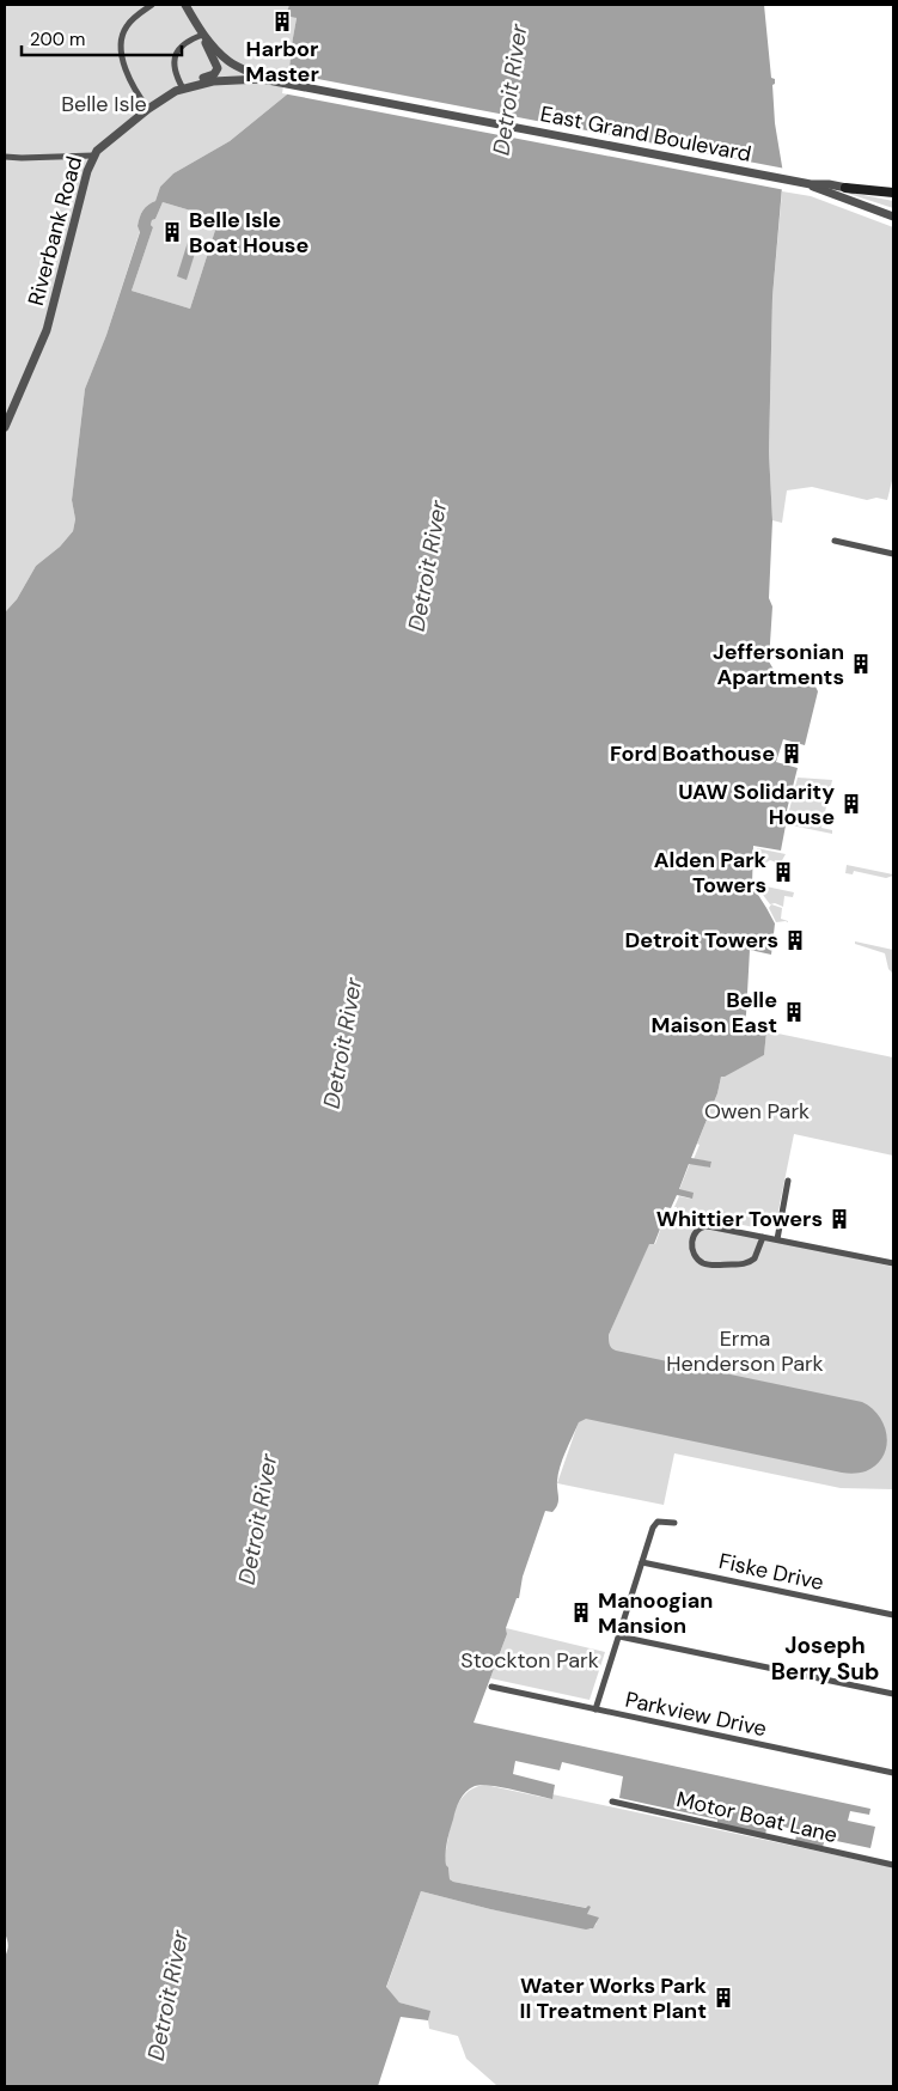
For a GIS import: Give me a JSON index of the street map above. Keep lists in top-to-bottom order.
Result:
{
  "streets": {
    "street": [
      "East Grand Boulevard",
      "Riverbank Road",
      "Fiske Drive",
      "Parkview Drive",
      "Motor Boat Lane"
    ]
  },
  "crossings": [
    ["East Grand Boulevard", "Riverbank Road"]
  ],
  "districts": ["Joseph Berry Sub"],
  "water": ["Detroit River"],
  "parks": [
    "Belle Isle",
    "Owen Park",
    "Erma Henderson Park",
    "Stockton Park"
  ],
  "places": {
    "building": [
      "Harbor Master",
      "Belle Isle Boat House",
      "Jeffersonian Apartments",
      "Ford Boathouse",
      "UAW Solidarity House",
      "Alden Park Towers",
      "Detroit Towers",
      "Belle Maison East",
      "Whittier Towers",
      "Manoogian Mansion",
      "Water Works Park II Treatment Plant"
    ]
  },
  "scale_bar": "200 m"
}
